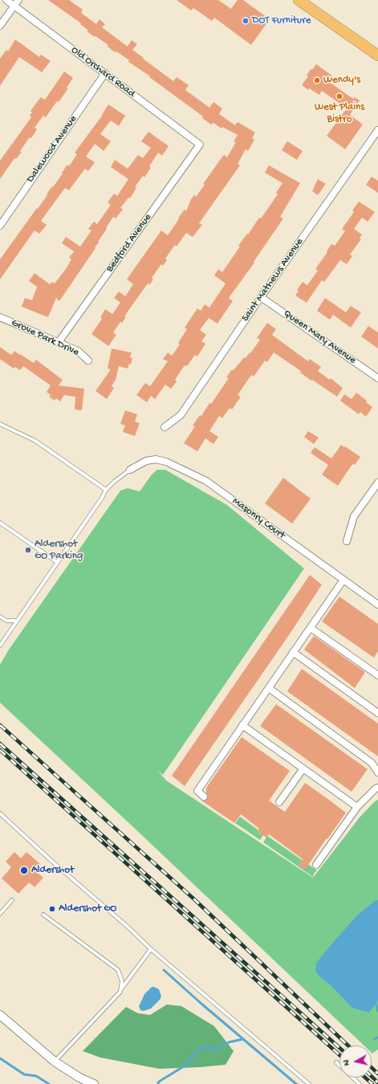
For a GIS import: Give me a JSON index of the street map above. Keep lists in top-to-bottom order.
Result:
{
  "streets": {
    "street": [
      "Old Orchard Road",
      "Dalewood Avenue",
      "Bedford Avenue",
      "Saint Mathews Avenue",
      "Queen Mary Avenue",
      "Grove Park Drive",
      "Masonry Court"
    ]
  },
  "crossings": [
    ["Old Orchard Road", "Dalewood Avenue"],
    ["Old Orchard Road", "Bedford Avenue"],
    ["Bedford Avenue", "Grove Park Drive"],
    ["Saint Mathews Avenue", "Queen Mary Avenue"]
  ],
  "places": [
    "DOT Furniture",
    "Wendy's",
    "West Plains Bistro",
    "Aldershot GO Parking",
    "Aldershot",
    "Aldershot GO"
  ],
  "north": "left"
}
